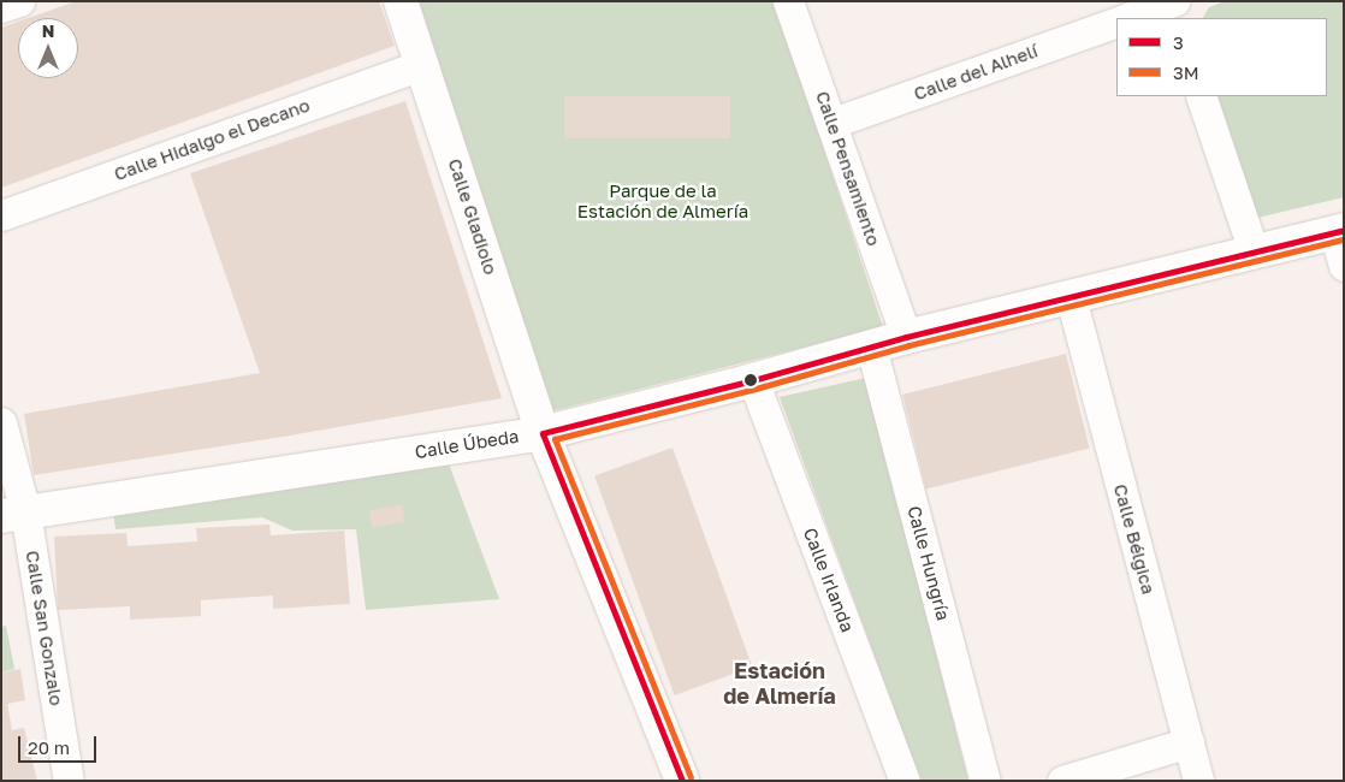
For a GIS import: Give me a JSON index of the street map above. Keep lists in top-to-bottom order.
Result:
{
  "streets": {
    "street": [
      "Calle del Alhelí",
      "Calle Hidalgo el Decano",
      "Calle Pensamiento",
      "Calle Gladiolo",
      "Calle Úbeda",
      "Calle Bélgica",
      "Calle Hungría",
      "Calle Irlanda",
      "Calle San Gonzalo"
    ]
  },
  "crossings": [
    ["Calle del Alhelí", "Calle Pensamiento"],
    ["Calle Hidalgo el Decano", "Calle Gladiolo"],
    ["Calle Pensamiento", "Calle Úbeda"],
    ["Calle Gladiolo", "Calle Úbeda"],
    ["Calle Úbeda", "Calle Bélgica"],
    ["Calle Úbeda", "Calle Hungría"],
    ["Calle Úbeda", "Calle Irlanda"],
    ["Calle Úbeda", "Calle San Gonzalo"]
  ],
  "districts": ["Estación de Almería"],
  "parks": ["Parque de la Estación de Almería"],
  "lines": ["transit line 3", "transit line 3M"],
  "legend": ["3", "3M"],
  "scale_bar": "20 m",
  "north": "top"
}
